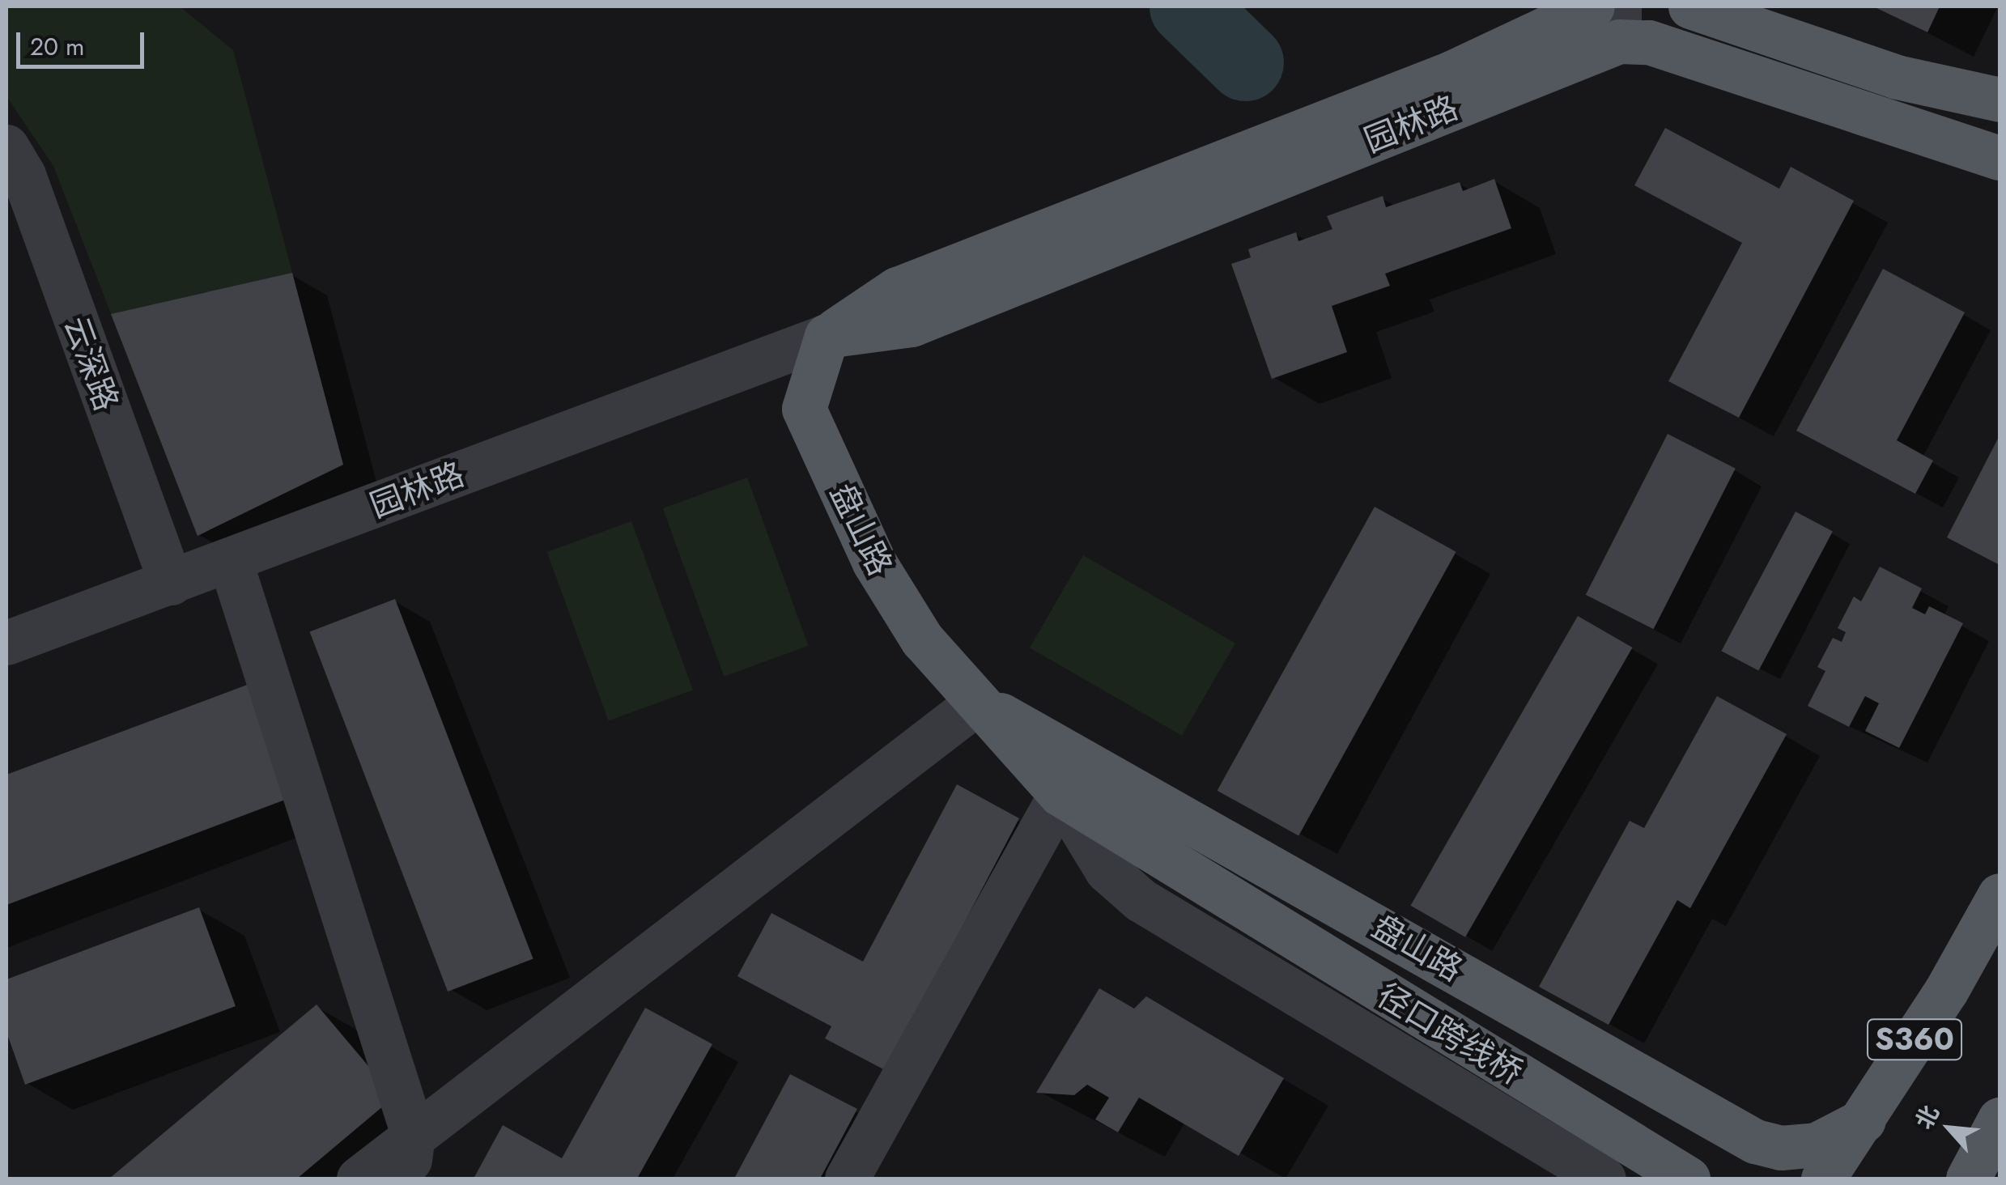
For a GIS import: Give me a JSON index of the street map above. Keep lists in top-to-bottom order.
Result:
{
  "streets": {
    "main road": [
      "园林路",
      "盘山路",
      "径口跨线桥",
      "S360"
    ],
    "street": ["云深路"]
  },
  "crossings": [
    ["园林路", "云深路"],
    ["园林路", "盘山路"],
    ["盘山路", "径口跨线桥"],
    ["盘山路", "S360"]
  ],
  "scale_bar": "20 m",
  "north": "top left"
}
